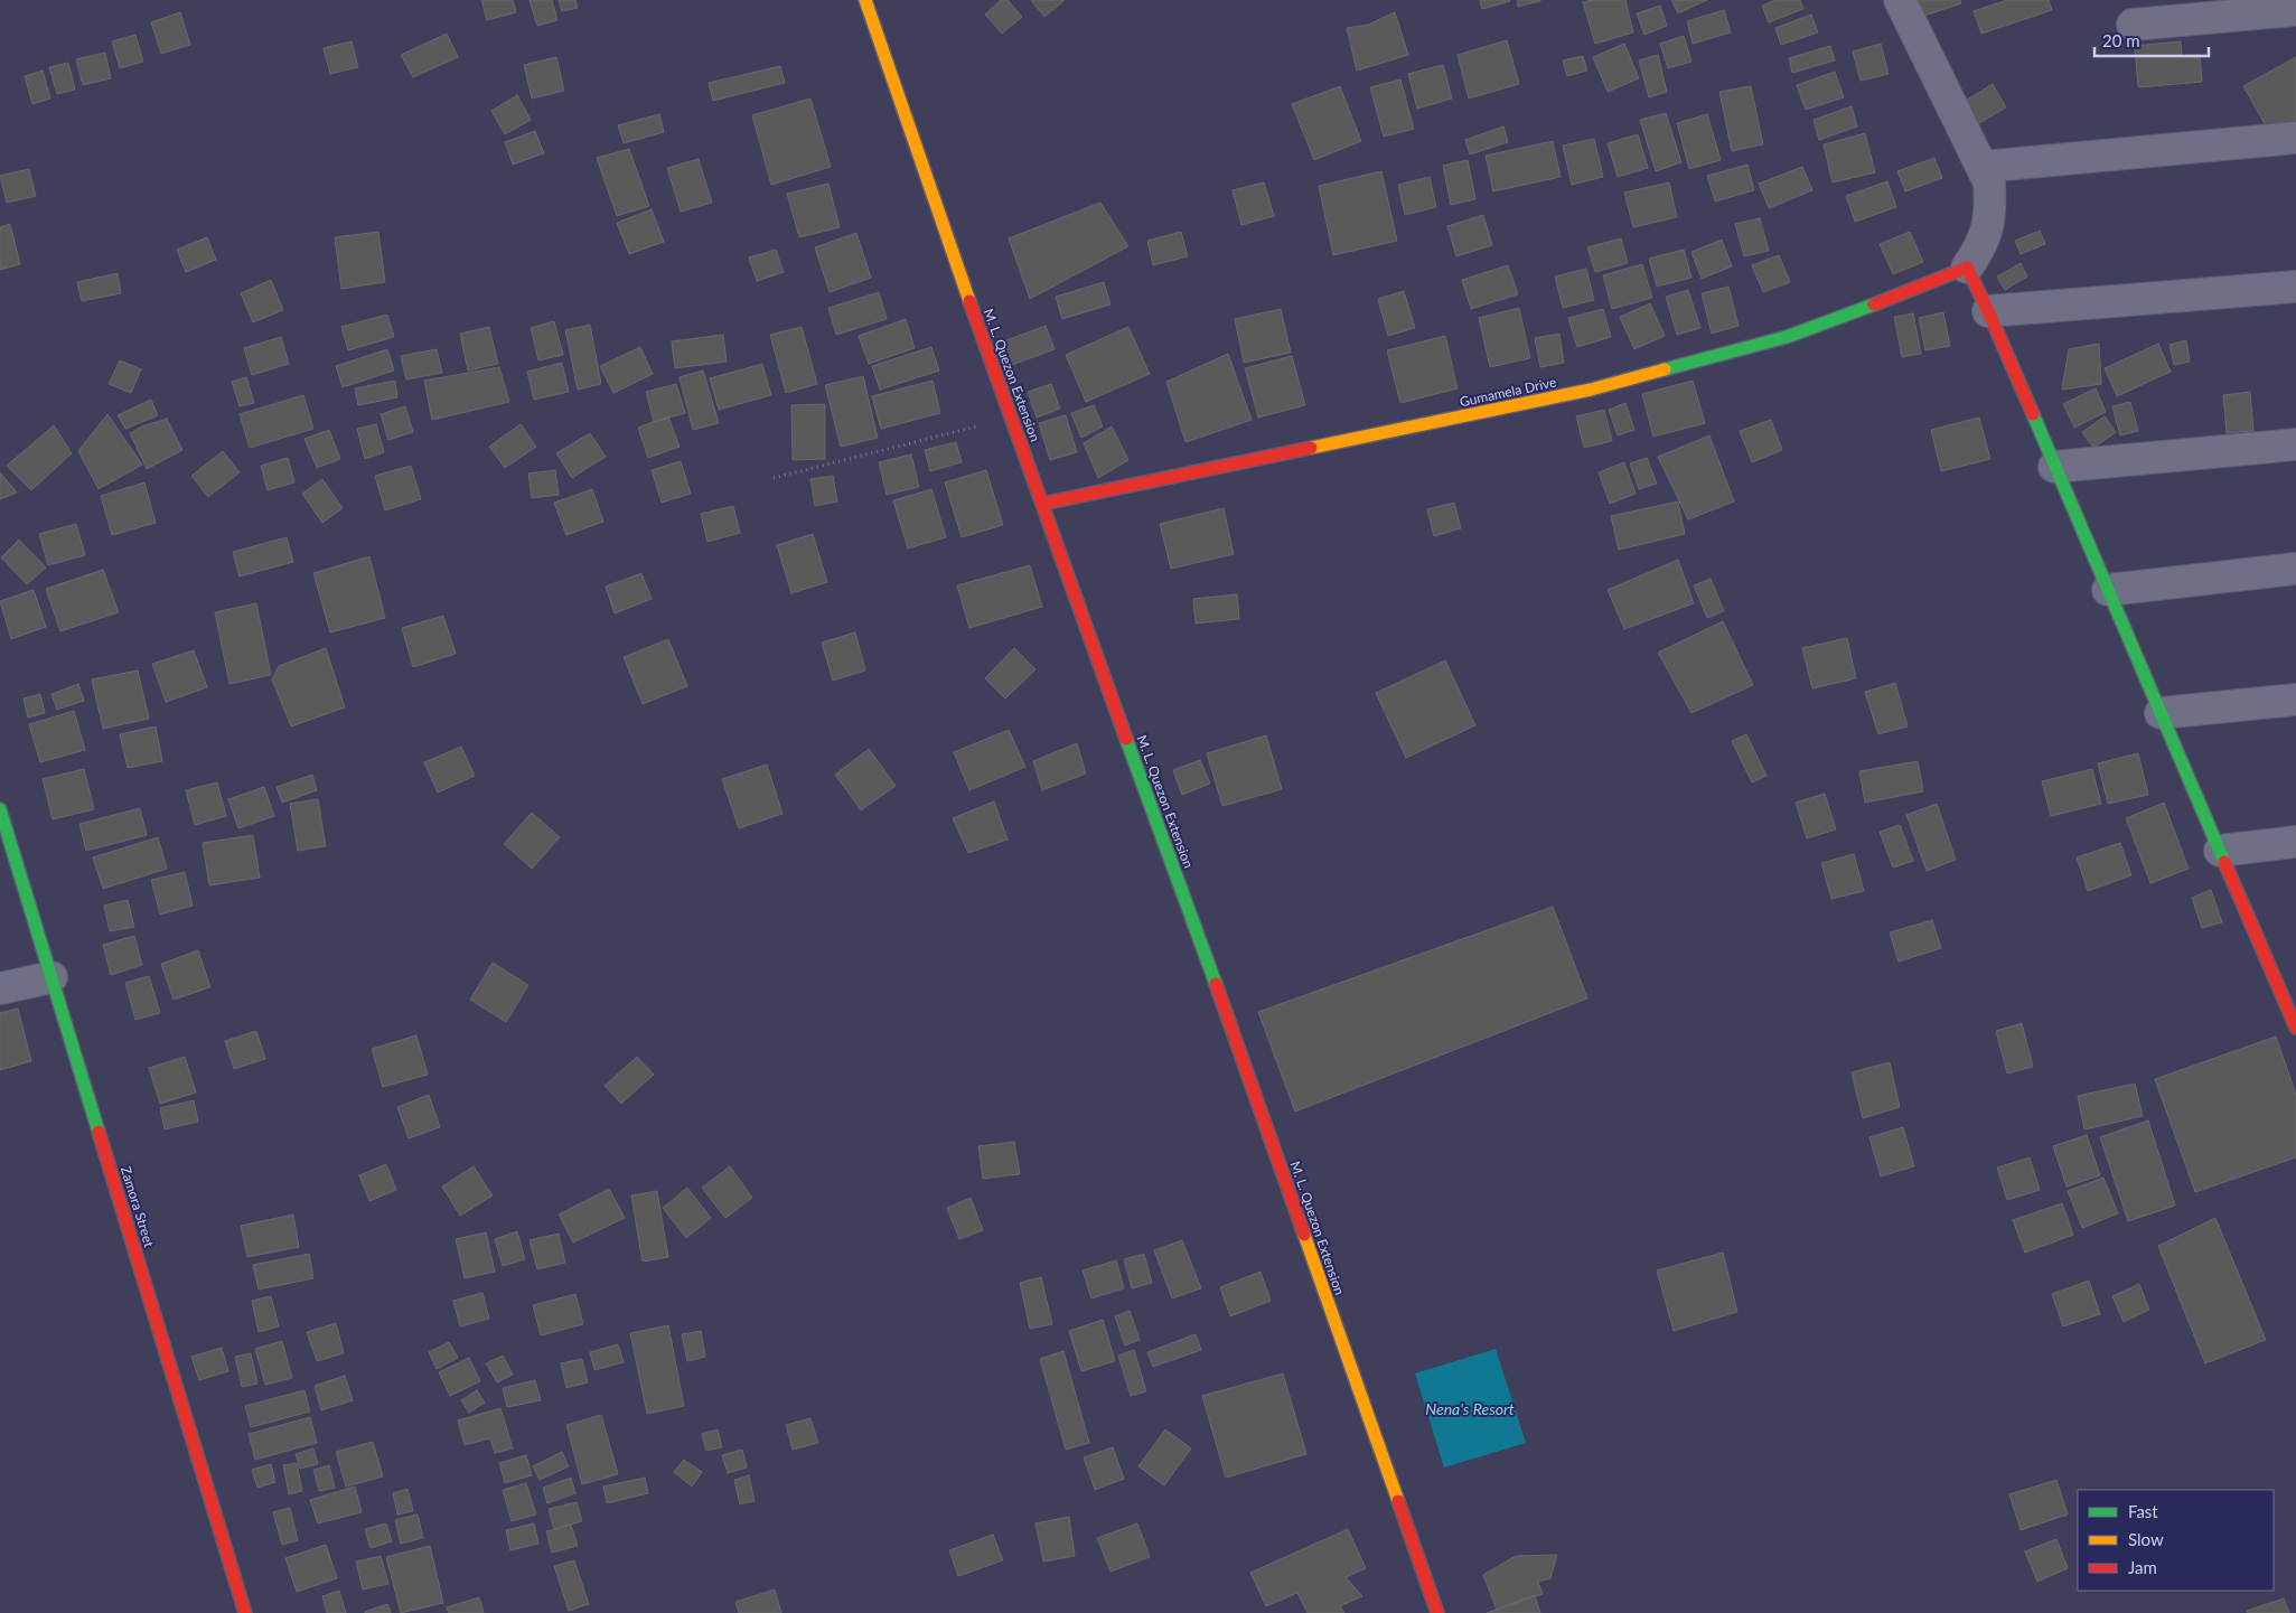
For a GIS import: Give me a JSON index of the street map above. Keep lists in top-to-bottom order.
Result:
{
  "streets": {
    "street": ["M. L. Quezon Extension", "Gumamela Drive", "Zamora Street"]
  },
  "crossings": [
    ["M. L. Quezon Extension", "Gumamela Drive"]
  ],
  "water": ["Nena's Resort"],
  "legend": ["Fast", "Slow", "Jam"],
  "scale_bar": "20 m"
}
